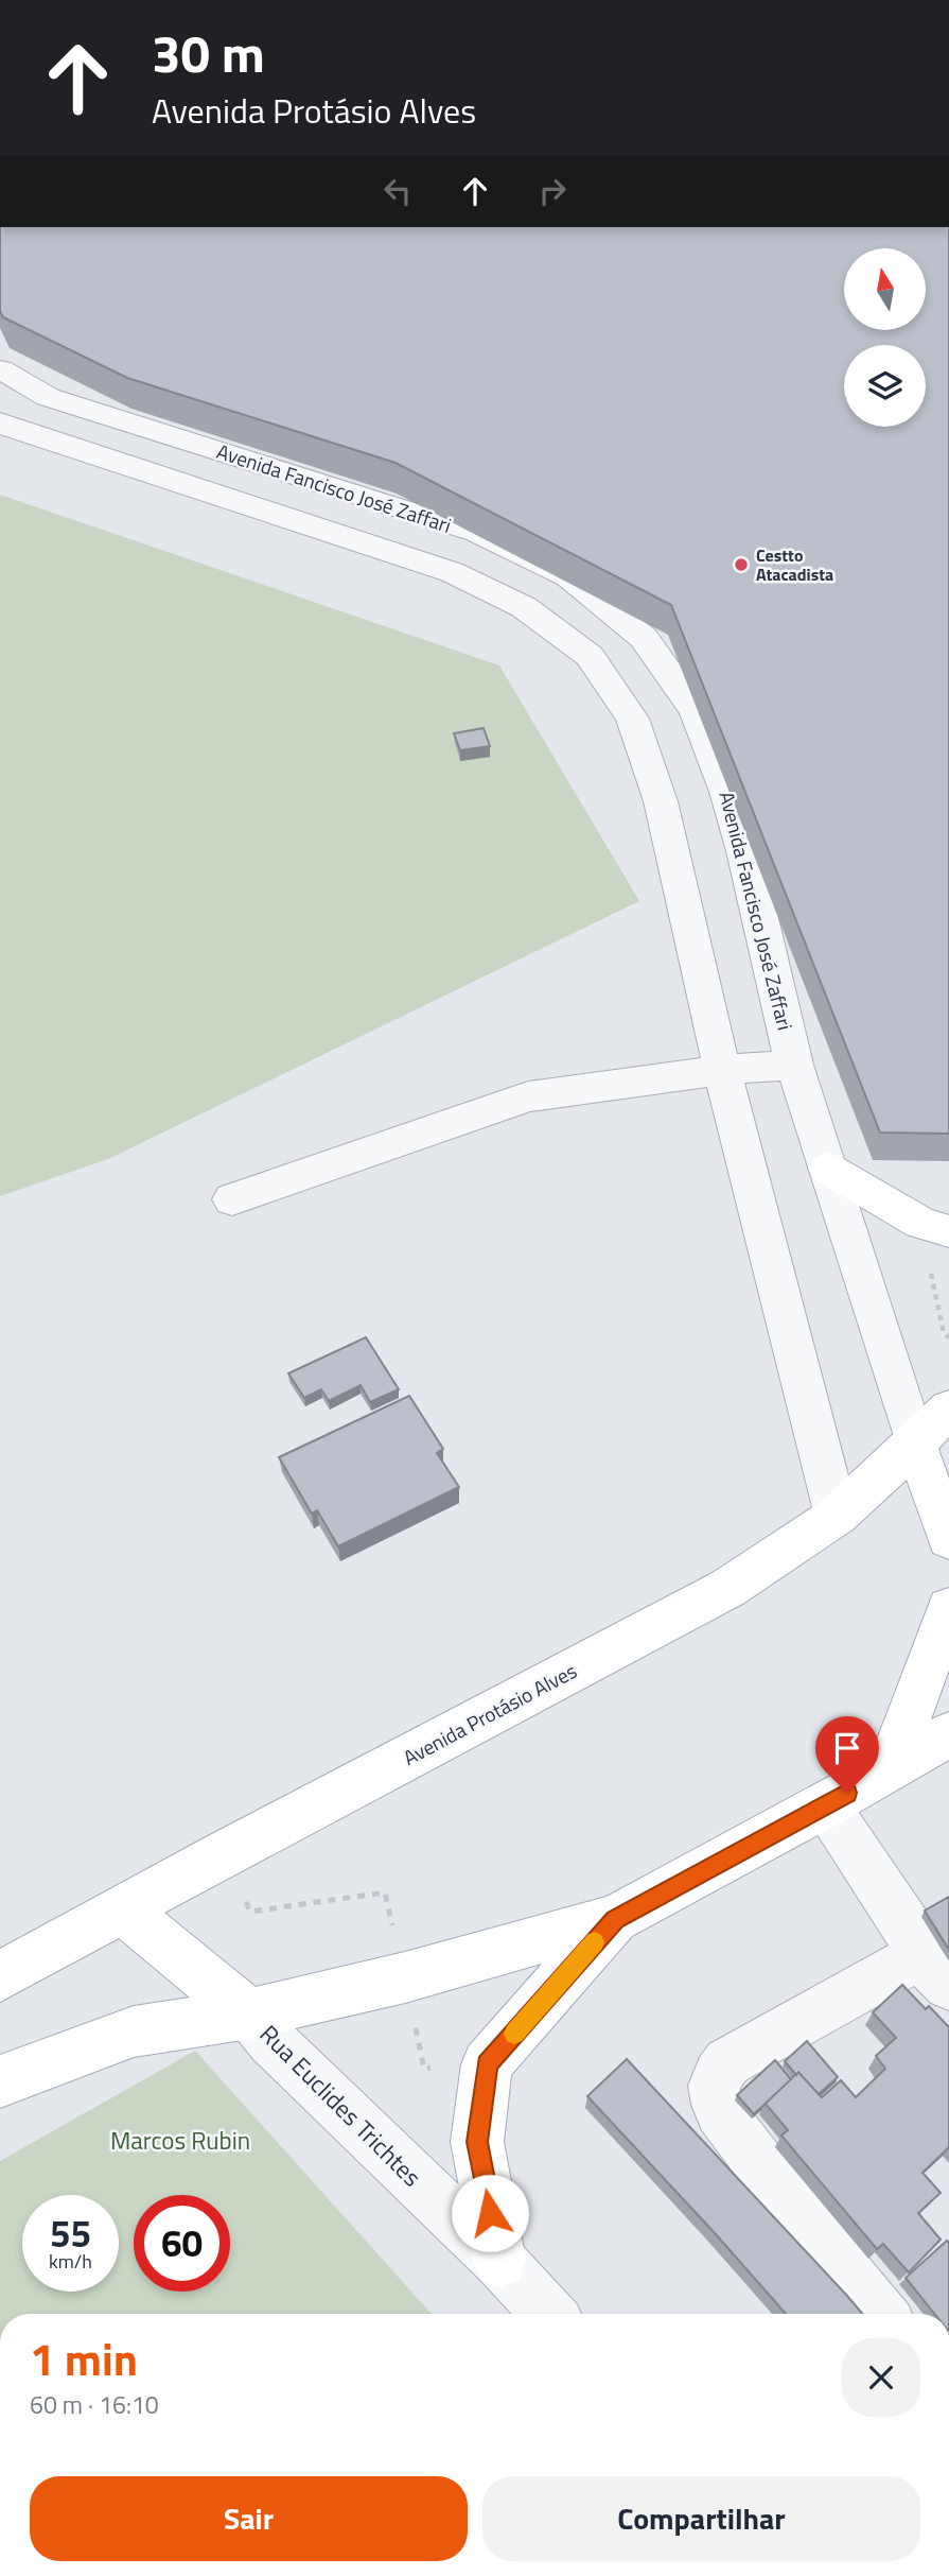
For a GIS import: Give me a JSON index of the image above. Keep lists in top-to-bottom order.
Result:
{
  "streets": {
    "main road": ["Avenida Protásio Alves"],
    "street": ["Avenida Fancisco José Zaffari", "Rua Euclides Trichtes"]
  },
  "crossings": [
    ["Avenida Fancisco José Zaffari", "Avenida Protásio Alves"]
  ],
  "parks": ["Marcos Rubin"],
  "places": ["Cestto Atacadista"],
  "north": "top",
  "page": {
    "turn": ["30 m", "Avenida Protásio Alves"],
    "speed": "55 km/h",
    "limit": "60",
    "heading": ["1 min", "60 m · 16:10"],
    "buttons": ["Sair", "Compartilhar"]
  }
}
